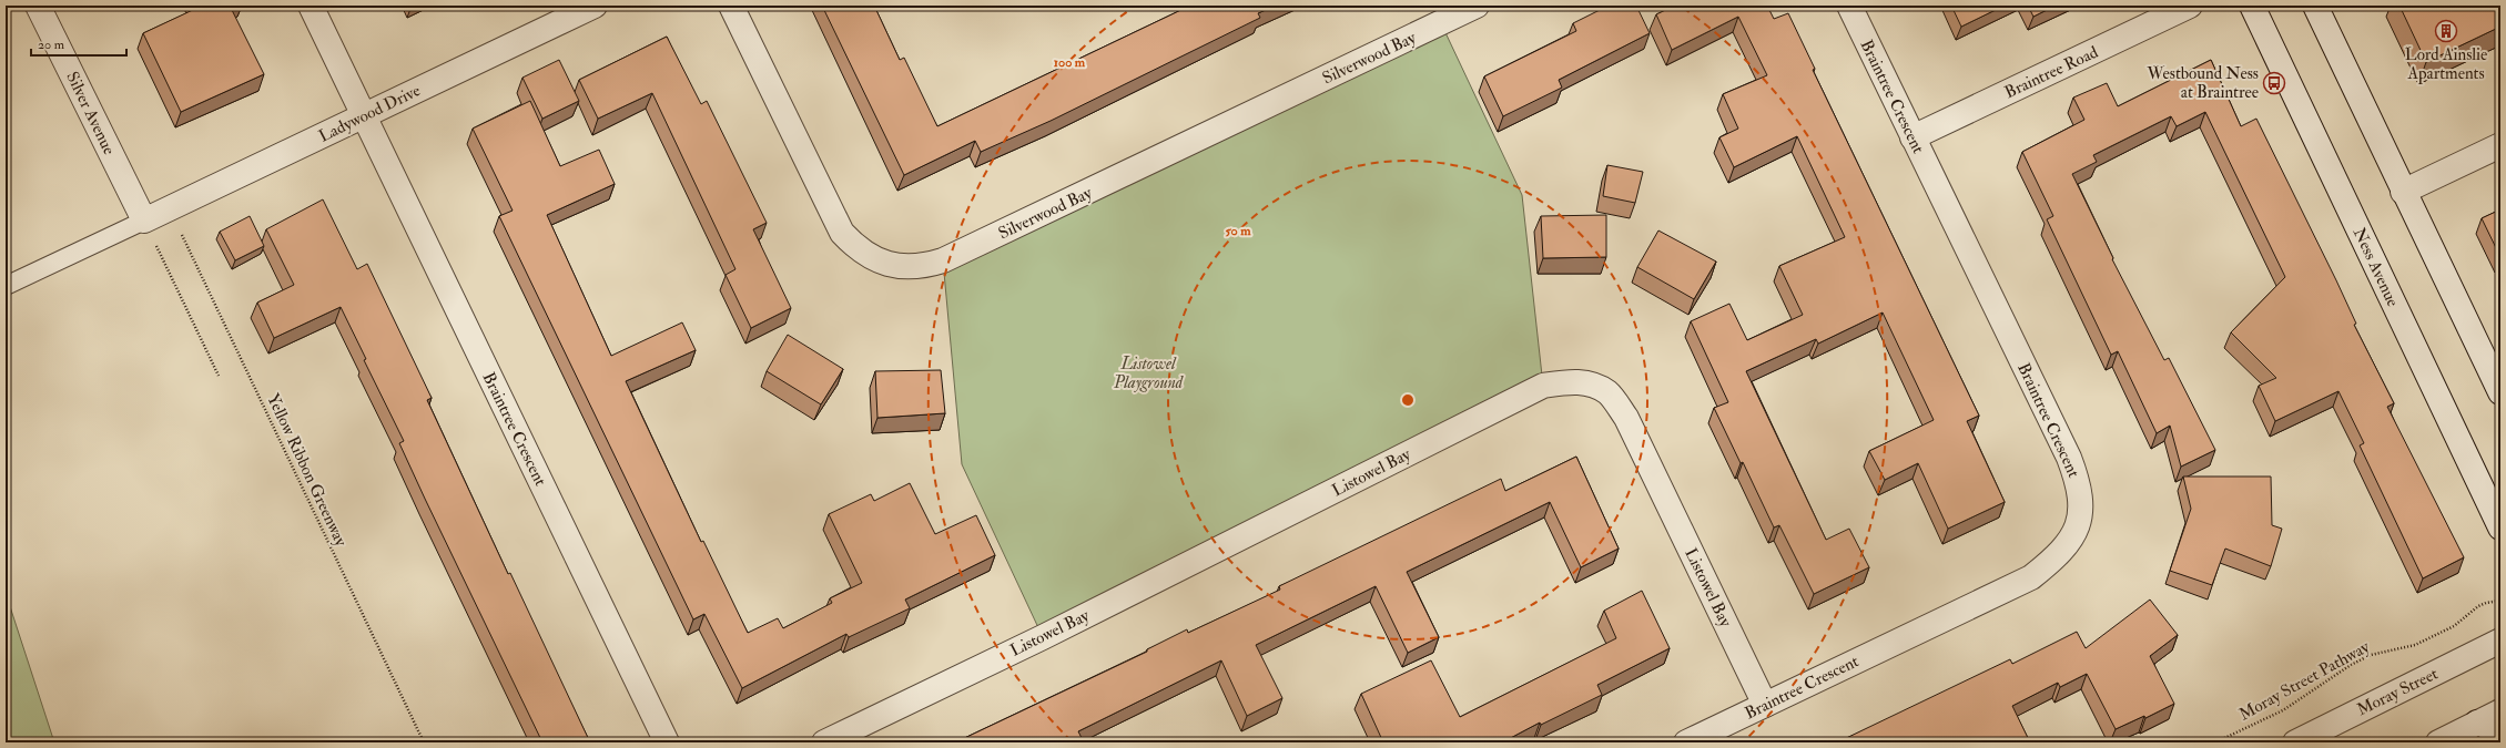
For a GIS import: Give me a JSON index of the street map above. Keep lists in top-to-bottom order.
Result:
{
  "streets": {
    "street": [
      "Silverwood Bay",
      "Braintree Road",
      "Braintree Crescent",
      "Silver Avenue",
      "Ladywood Drive",
      "Ness Avenue",
      "Listowel Bay",
      "Moray Street"
    ],
    "path": ["Yellow Ribbon Greenway", "Moray Street Pathway"]
  },
  "crossings": [
    ["Braintree Road", "Braintree Crescent"],
    ["Braintree Crescent", "Ladywood Drive"],
    ["Braintree Crescent", "Listowel Bay"],
    ["Silver Avenue", "Ladywood Drive"],
    ["Ladywood Drive", "Yellow Ribbon Greenway"]
  ],
  "parks": ["Listowel Playground"],
  "places": {
    "building": ["Lord Ainslie Apartments"],
    "bus stop": ["Westbound Ness at Braintree"]
  },
  "scale_bar": "20 m",
  "rings": ["100 m", "50 m"]
}
